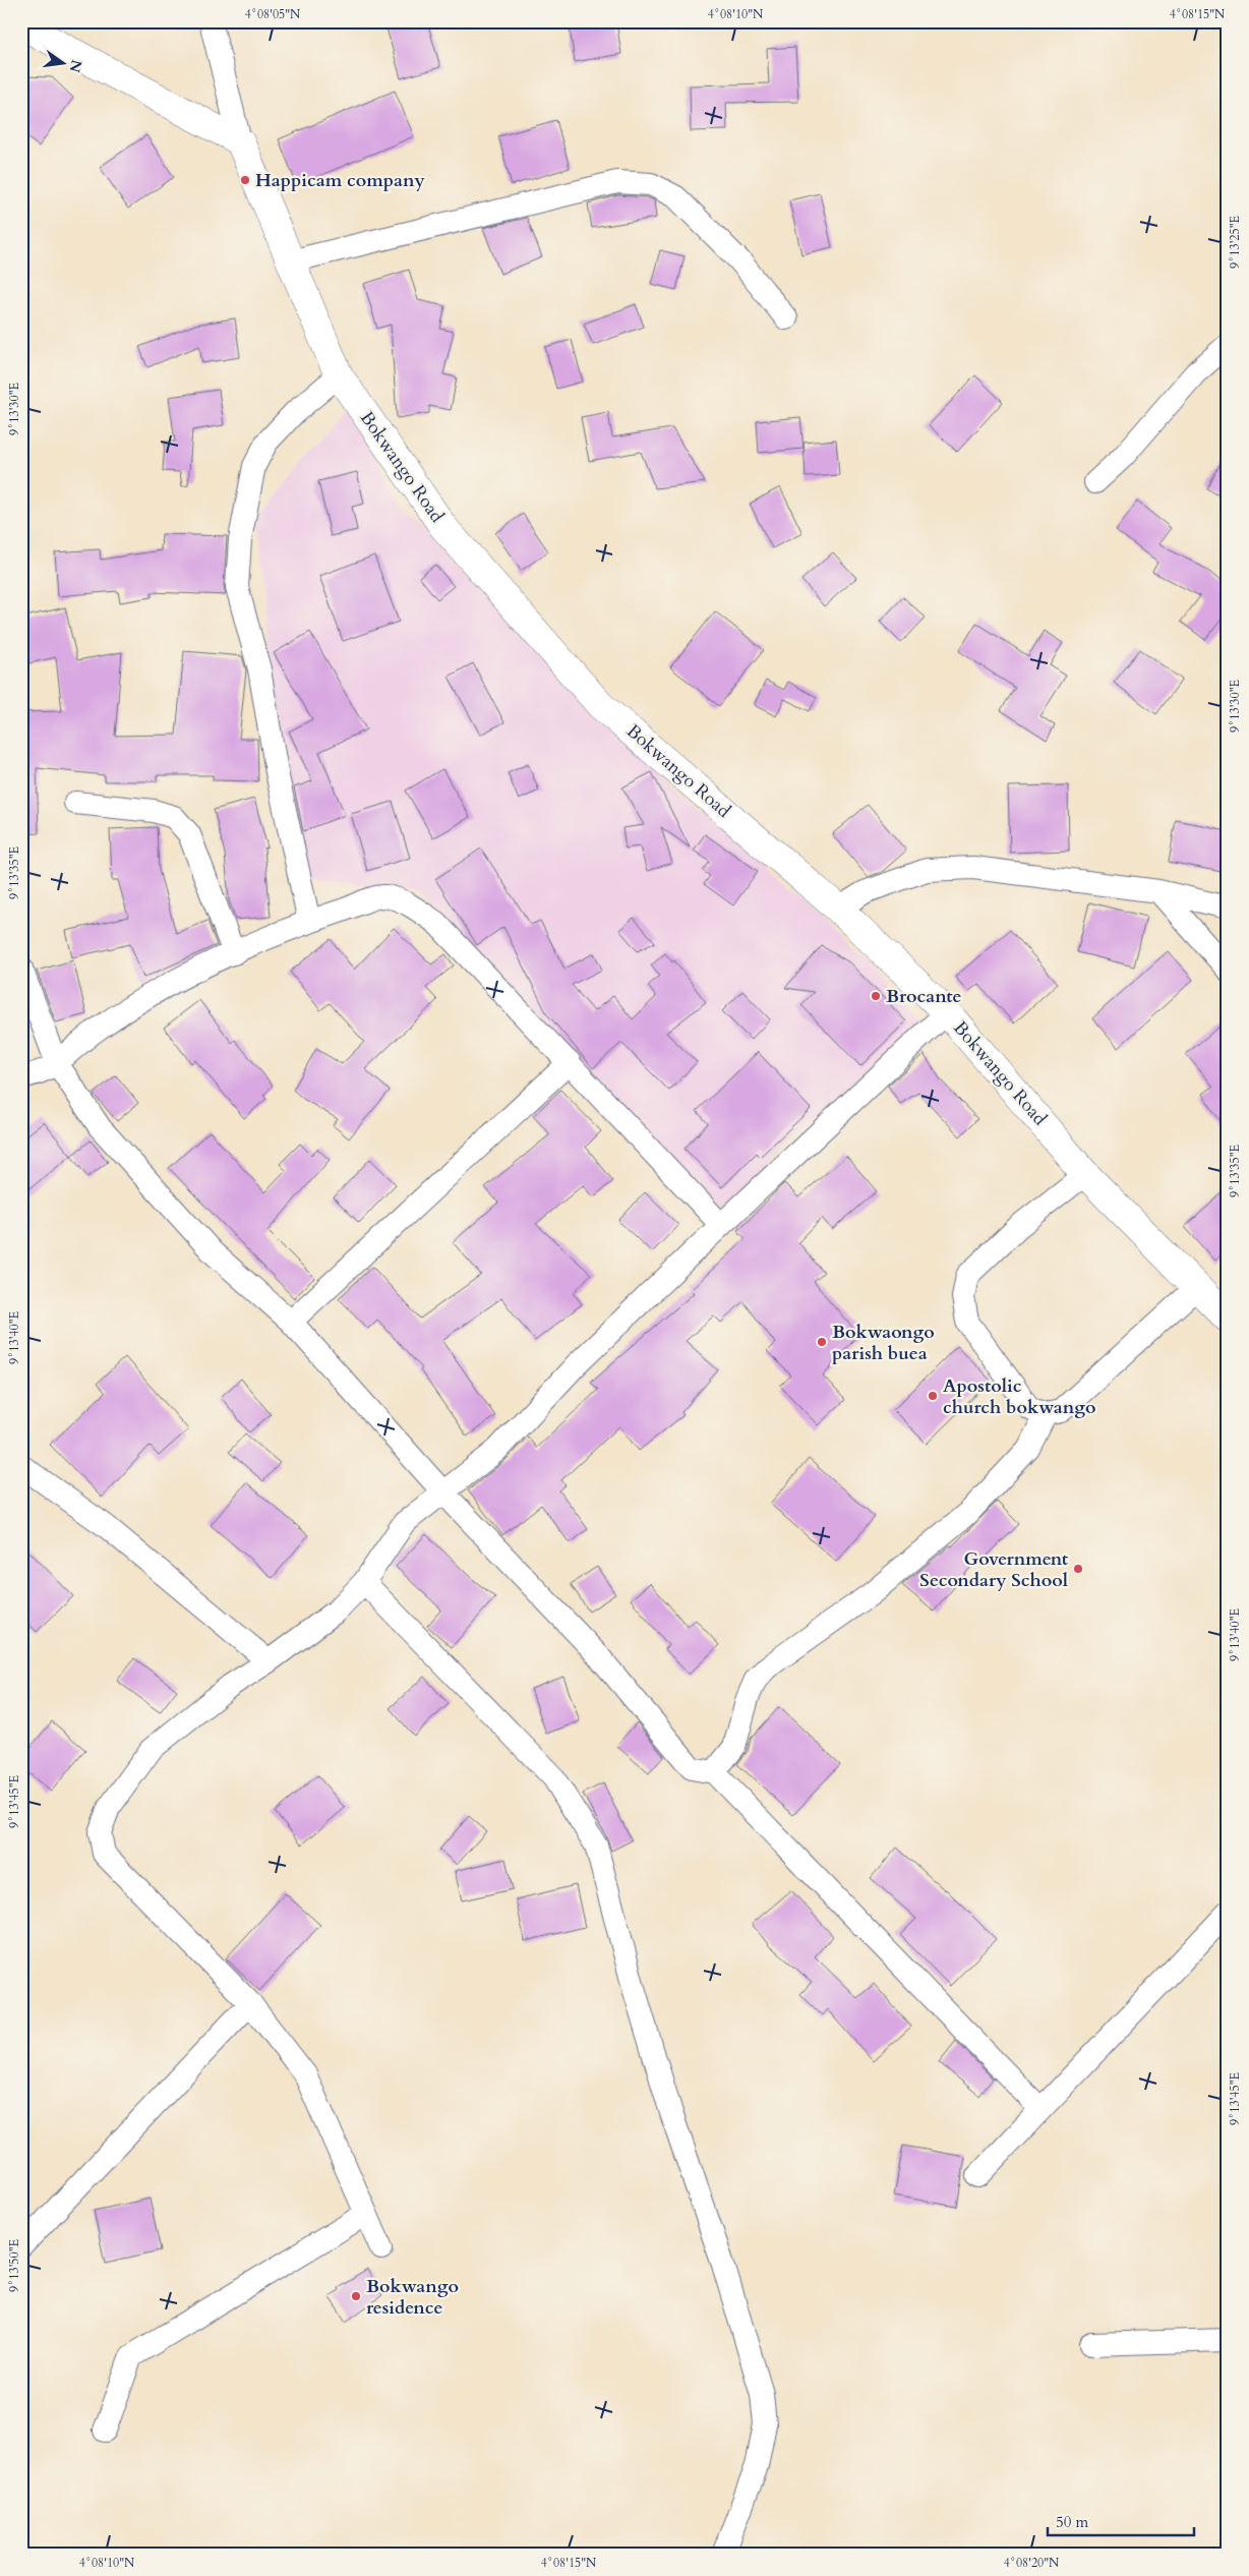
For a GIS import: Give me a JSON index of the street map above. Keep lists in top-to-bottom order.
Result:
{
  "streets": {
    "street": ["Bokwango Road"]
  },
  "places": [
    "Happicam company",
    "Brocante",
    "Bokwaongo parish buea",
    "Apostolic church bokwango",
    "Government Secondary School",
    "Bokwango residence"
  ],
  "scale_bar": "50 m",
  "north": "right",
  "coordinates": [
    "4°08'05\"N",
    "4°08'10\"N",
    "4°08'15\"N",
    "9°13'25\"E",
    "9°13'30\"E",
    "9°13'35\"E",
    "9°13'40\"E",
    "9°13'45\"E",
    "9°13'50\"E",
    "4°08'20\"N"
  ]
}
